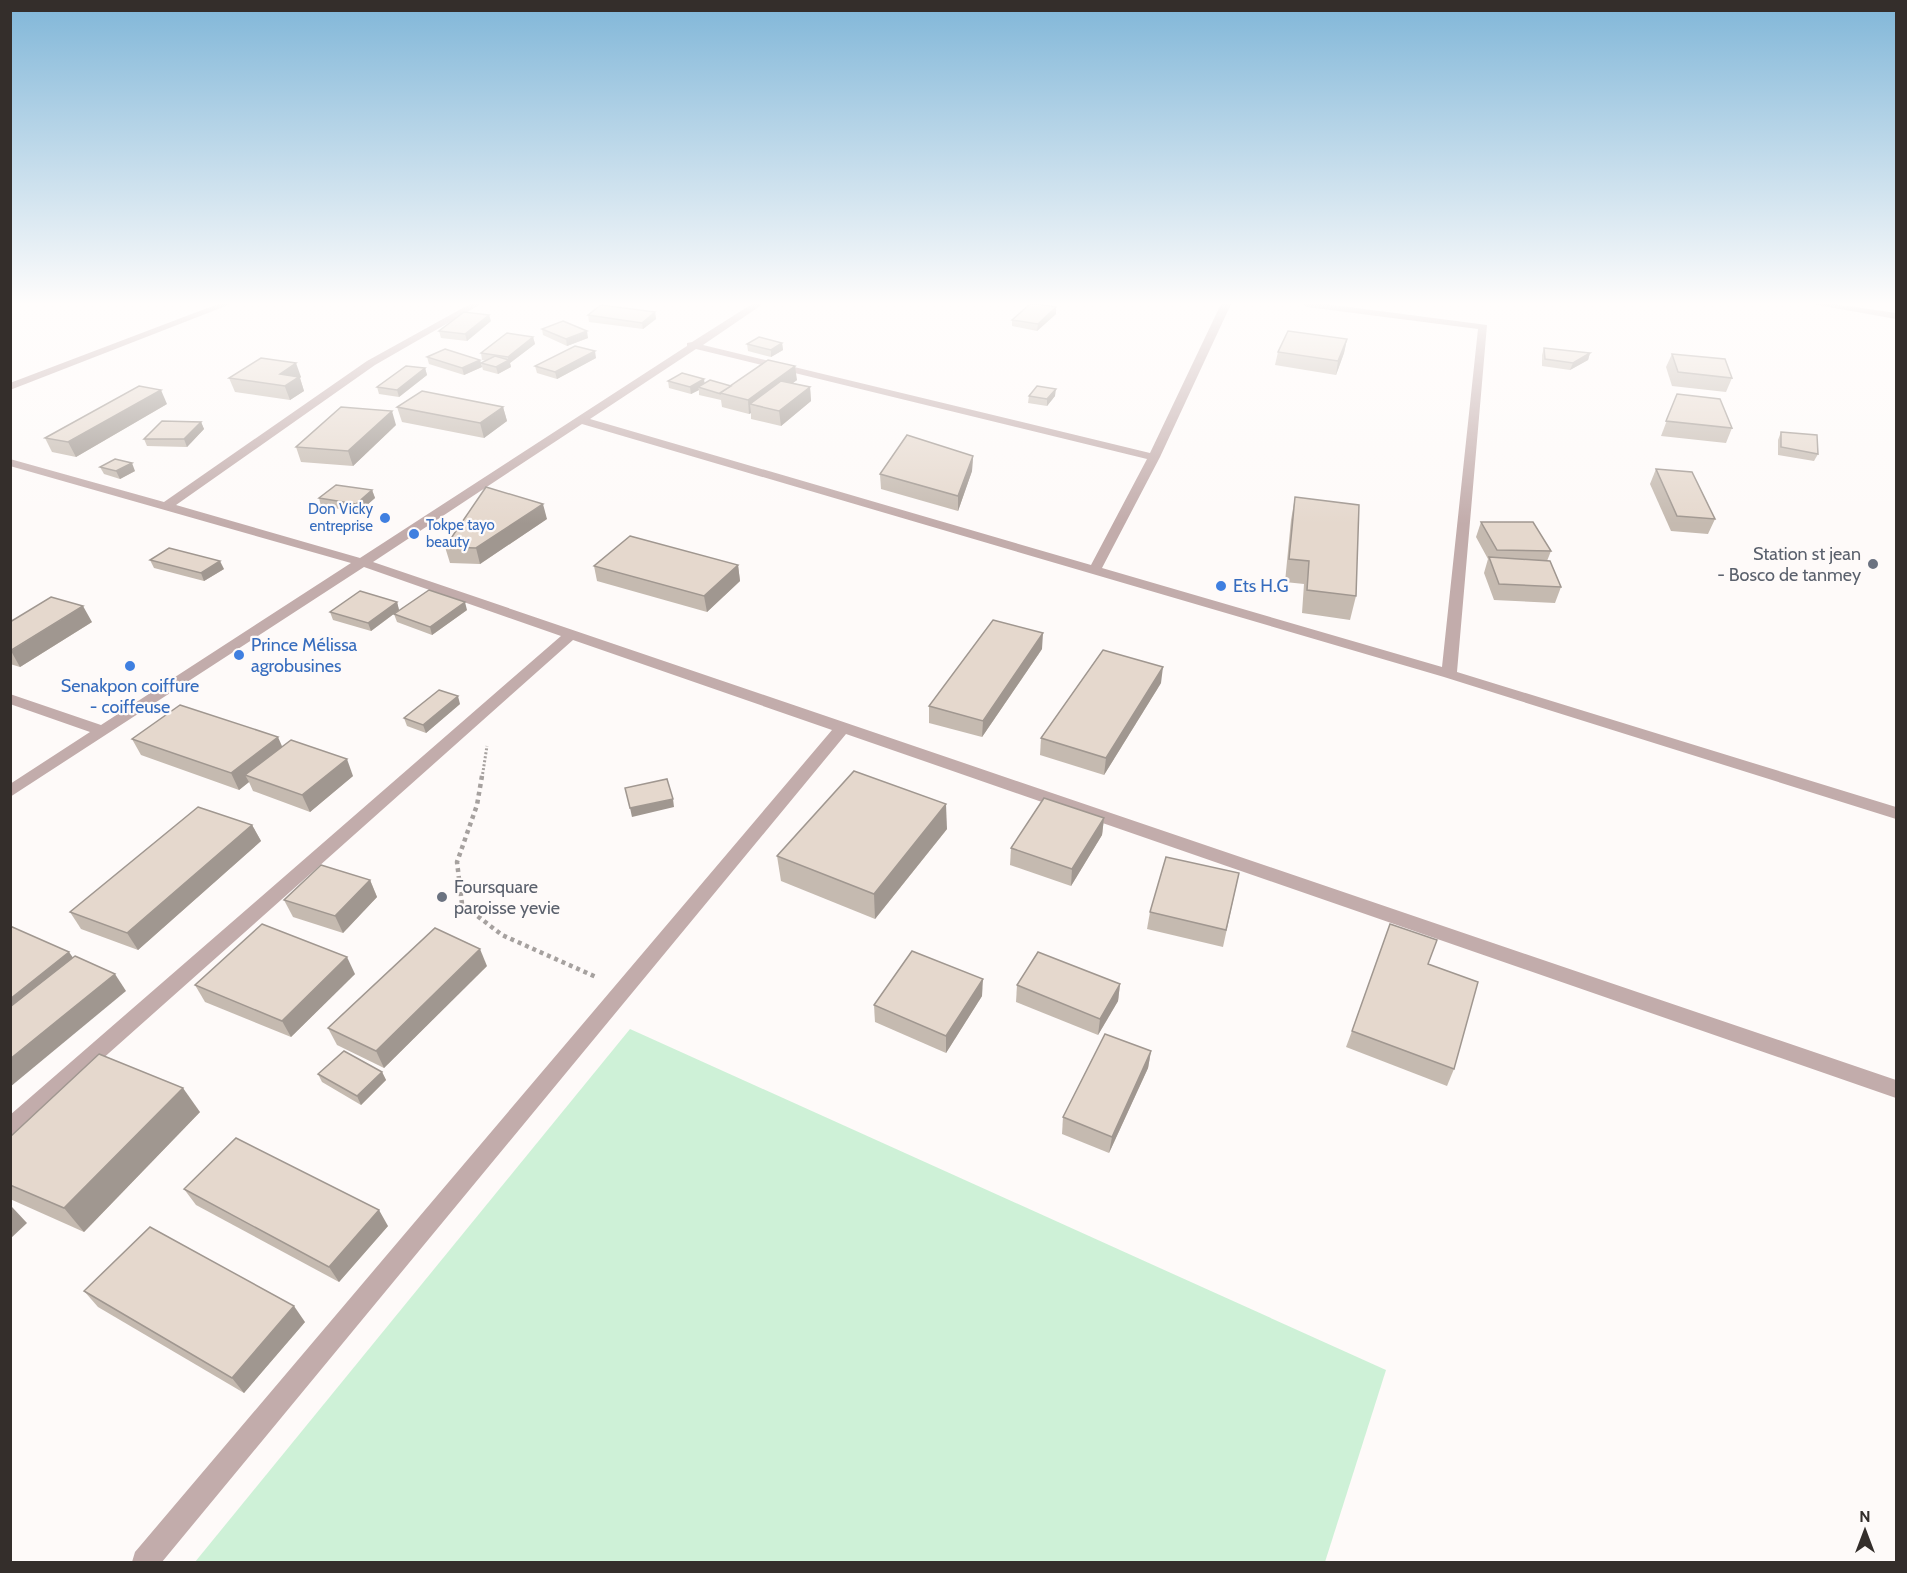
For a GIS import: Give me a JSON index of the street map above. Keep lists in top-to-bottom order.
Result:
{
  "places": [
    "Don Vicky entreprise",
    "Tokpe tayo beauty",
    "Station st jean - Bosco de tanmey",
    "Ets H.G",
    "Prince Mélissa agrobusines",
    "Senakpon coiffure - coiffeuse",
    "Foursquare paroisse yevie"
  ],
  "north": "top"
}
